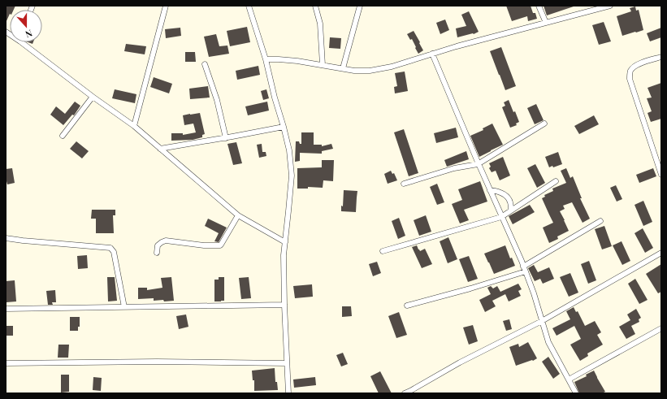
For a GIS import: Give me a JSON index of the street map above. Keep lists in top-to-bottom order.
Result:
{
  "north": "bottom"
}
